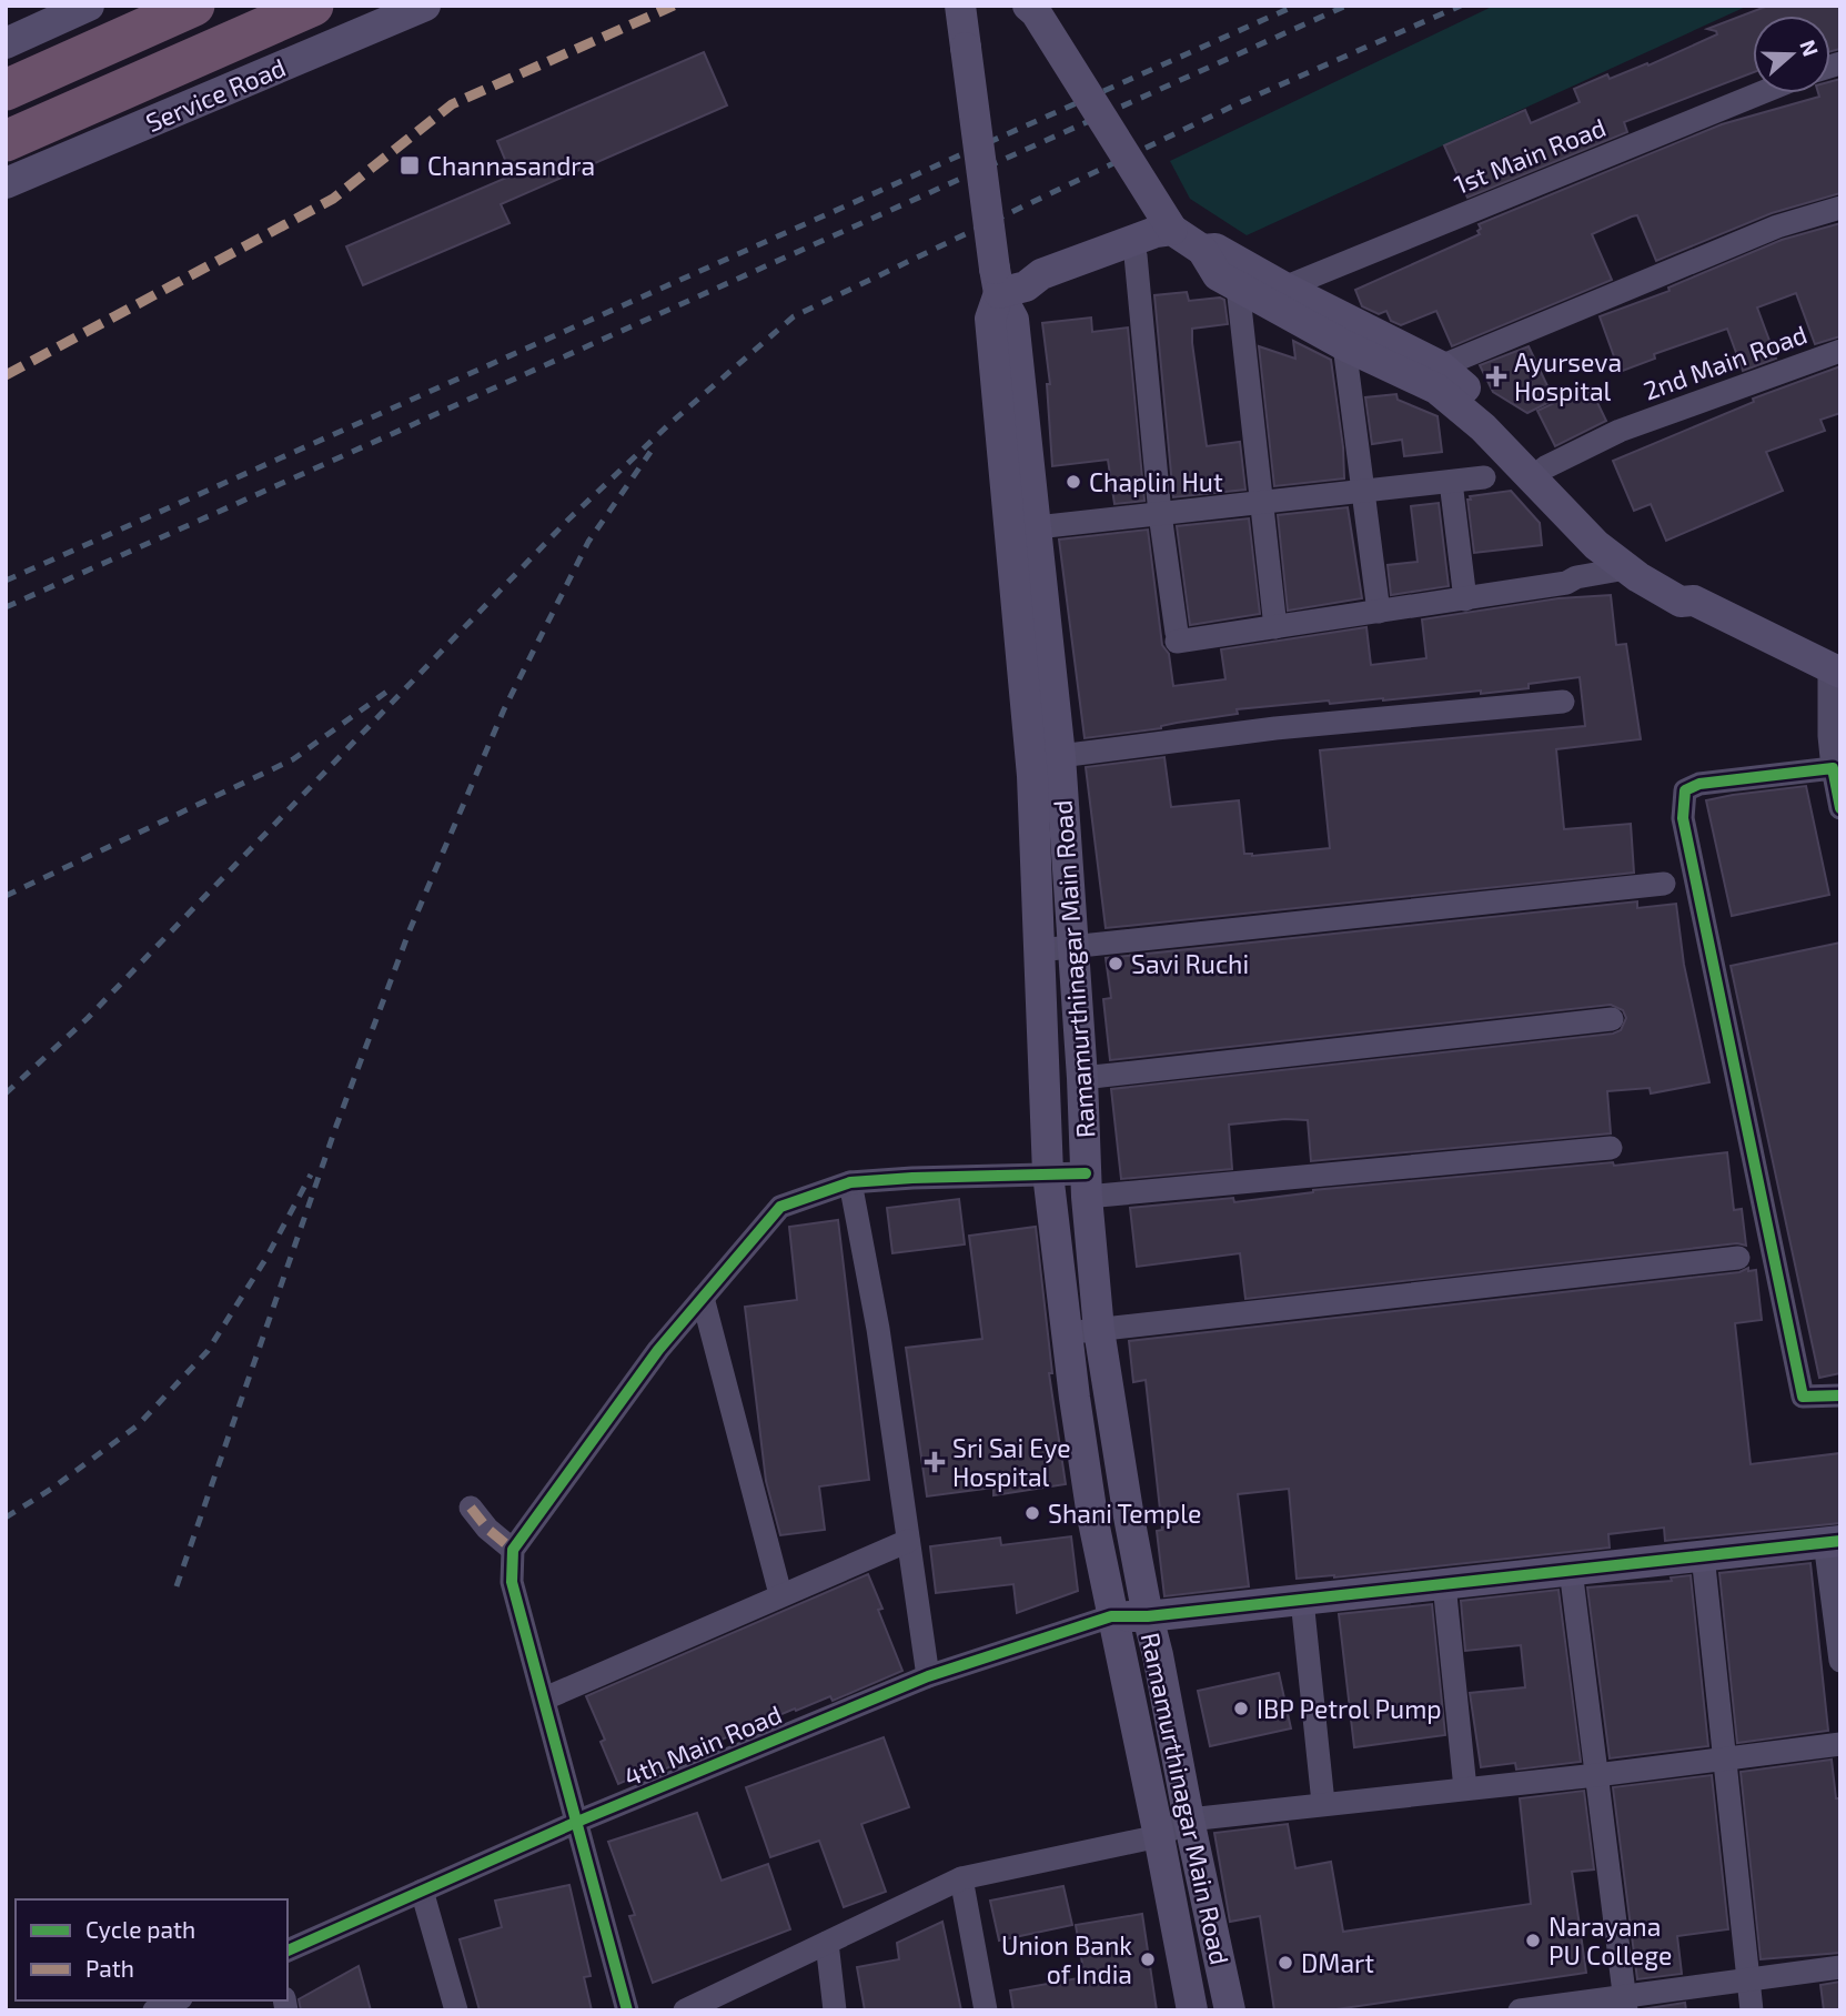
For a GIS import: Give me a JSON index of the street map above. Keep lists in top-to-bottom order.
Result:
{
  "streets": {
    "main road": ["Service Road", "Ramamurthinagar Main Road", "4th Main Road"],
    "street": ["1st Main Road", "2nd Main Road"]
  },
  "crossings": [
    ["Ramamurthinagar Main Road", "4th Main Road"]
  ],
  "places": {
    "transit": ["Channasandra"],
    "health": ["Ayurseva Hospital", "Sri Sai Eye Hospital"],
    "other": [
      "Chaplin Hut",
      "Savi Ruchi",
      "Shani Temple",
      "IBP Petrol Pump",
      "Narayana PU College",
      "Union Bank of India",
      "DMart"
    ]
  },
  "legend": ["Cycle path", "Path"],
  "north": "right"
}
